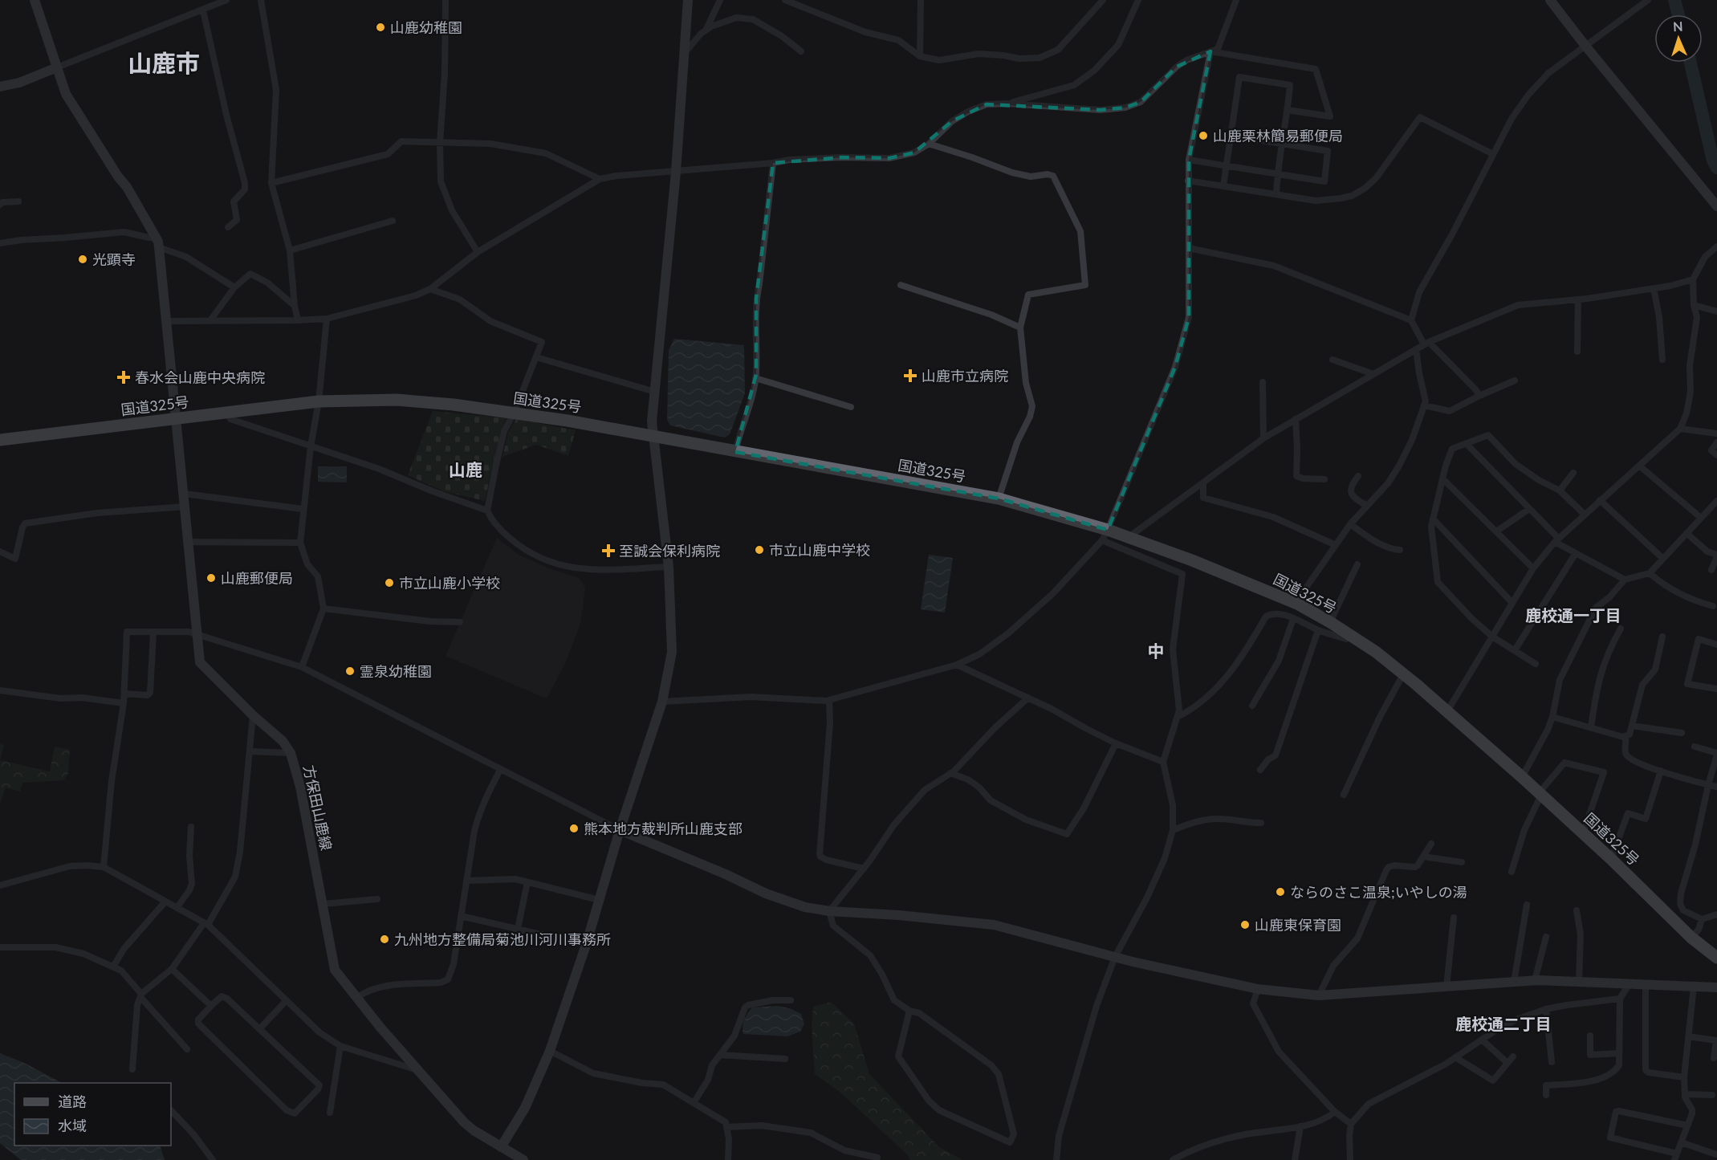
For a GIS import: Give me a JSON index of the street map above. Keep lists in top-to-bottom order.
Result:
{
  "streets": {
    "highway": ["国道325号"],
    "street": ["方保田山鹿線"]
  },
  "crossings": [
    ["国道325号", "方保田山鹿線"]
  ],
  "districts": [
    "山鹿市",
    "山鹿",
    "鹿校通一丁目",
    "中",
    "鹿校通二丁目"
  ],
  "places": {
    "other": [
      "山鹿幼稚園",
      "山鹿栗林簡易郵便局",
      "光顕寺",
      "市立山鹿中学校",
      "山鹿郵便局",
      "市立山鹿小学校",
      "霊泉幼稚園",
      "熊本地方裁判所山鹿支部",
      "ならのさこ温泉;いやしの湯",
      "山鹿東保育園",
      "九州地方整備局菊池川河川事務所"
    ],
    "health": ["山鹿市立病院", "春水会山鹿中央病院", "至誠会保利病院"]
  },
  "legend": ["道路", "水域"],
  "north": "top"
}
